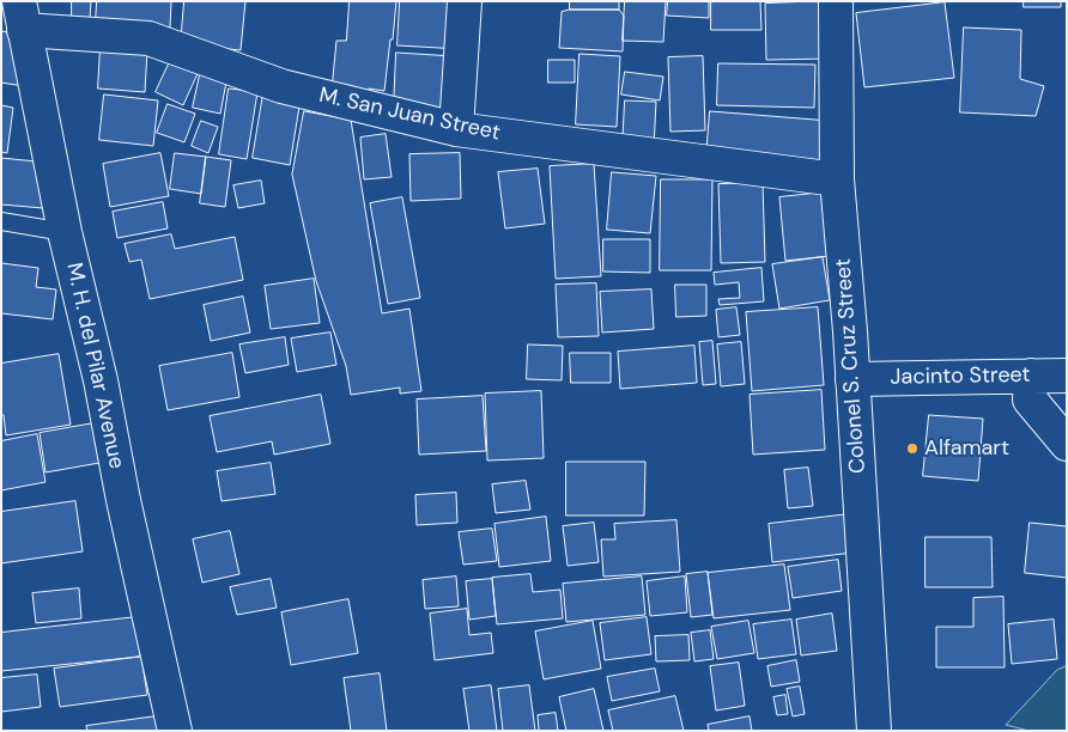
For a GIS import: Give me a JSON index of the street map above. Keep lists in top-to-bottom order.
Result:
{
  "streets": {
    "street": [
      "M. San Juan Street",
      "M. H. del Pilar Avenue",
      "Colonel S. Cruz Street",
      "Jacinto Street"
    ]
  },
  "crossings": [
    ["M. San Juan Street", "M. H. del Pilar Avenue"],
    ["M. San Juan Street", "Colonel S. Cruz Street"],
    ["Colonel S. Cruz Street", "Jacinto Street"]
  ],
  "places": ["Alfamart"]
}
